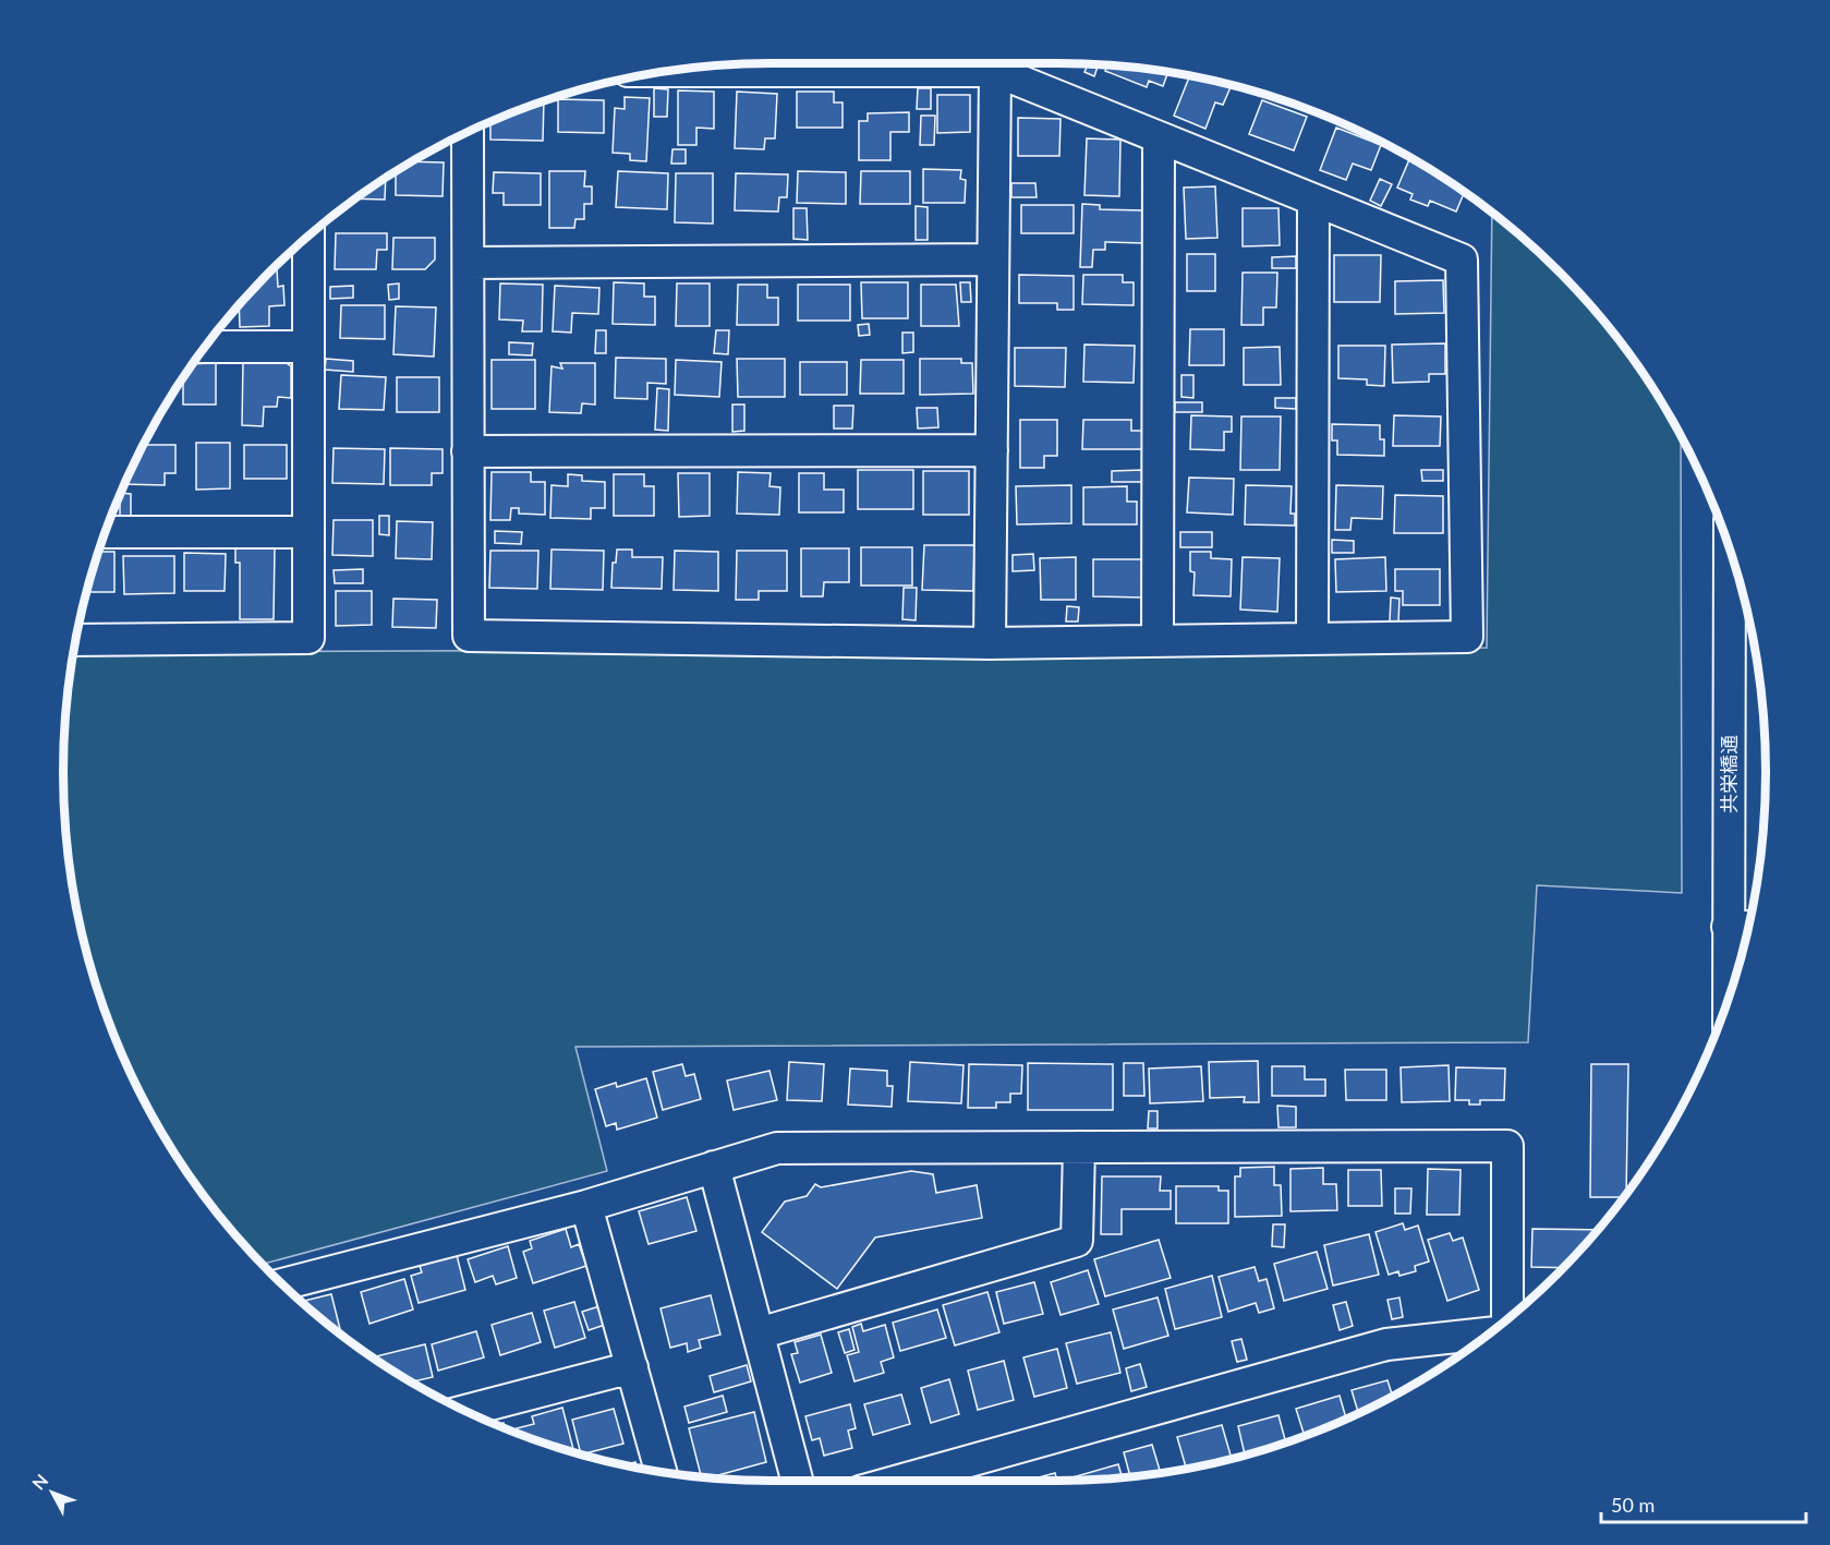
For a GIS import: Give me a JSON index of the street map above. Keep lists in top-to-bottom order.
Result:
{
  "streets": {
    "street": ["共栄橋通"]
  },
  "scale_bar": "50 m",
  "north": "top left"
}
